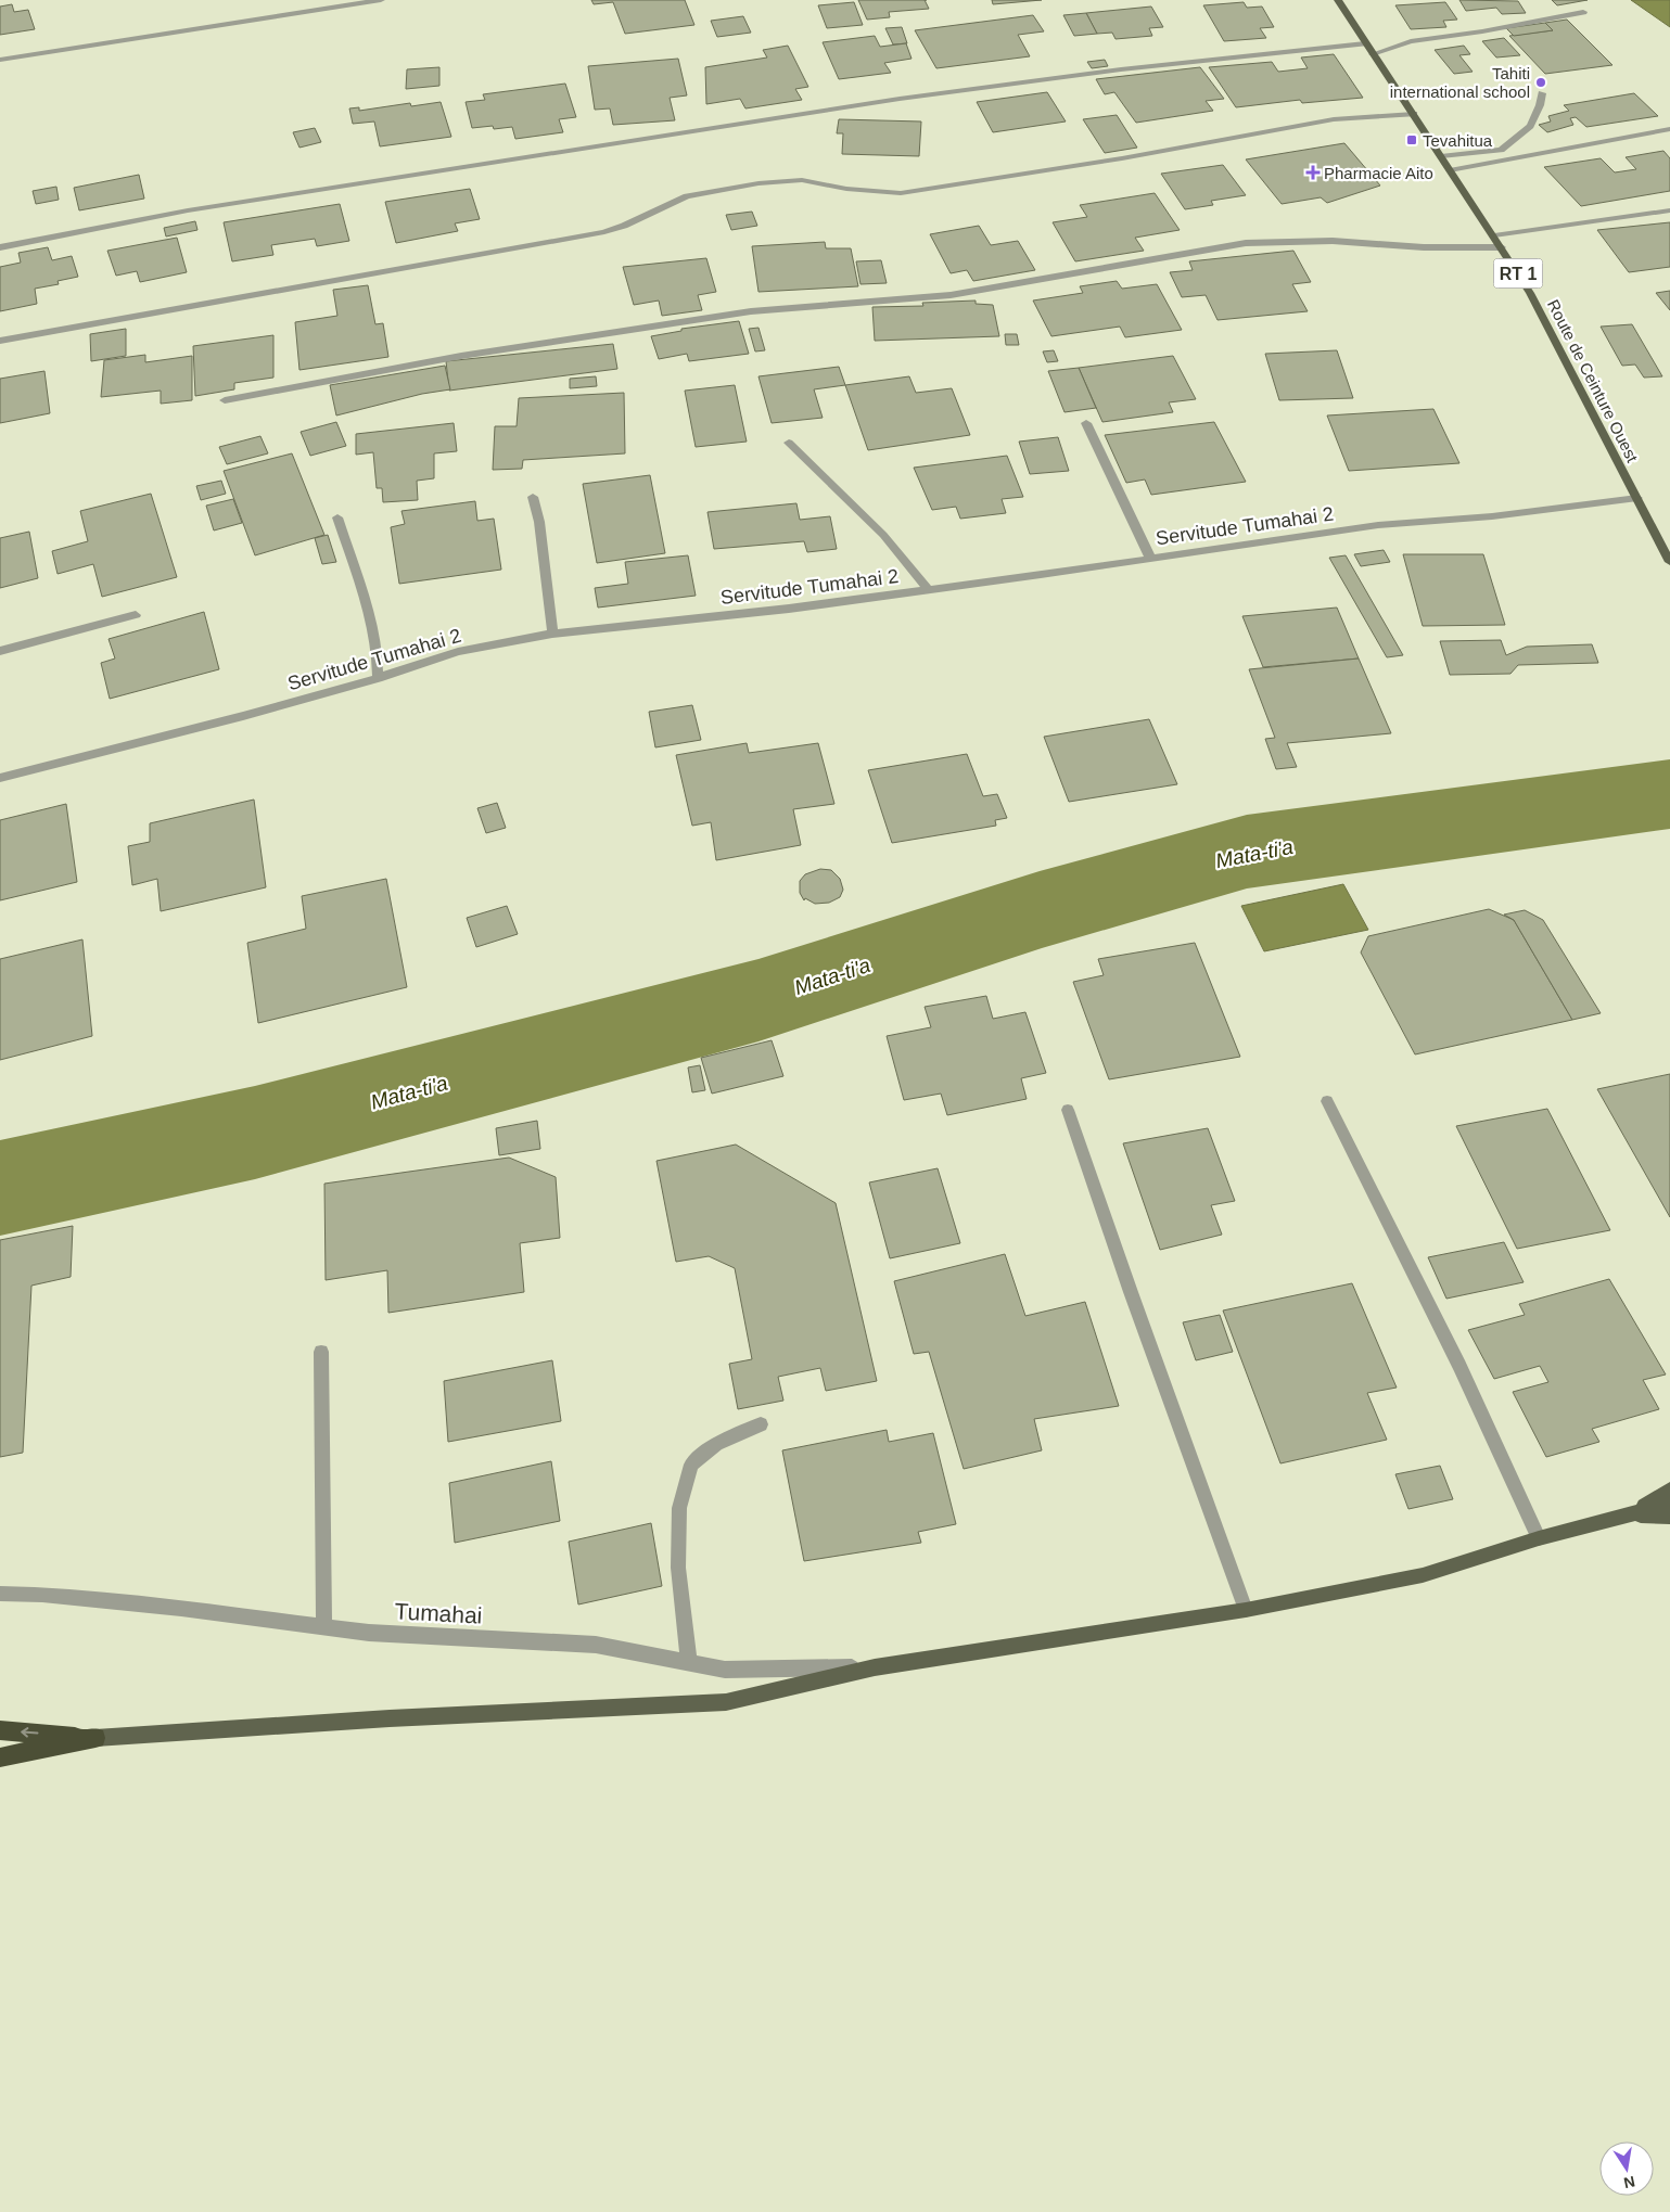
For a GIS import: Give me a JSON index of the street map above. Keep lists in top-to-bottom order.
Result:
{
  "streets": {
    "main road": ["RT 1", "Route de Ceinture Ouest"],
    "street": ["Servitude Tumahai 2", "Tumahai"]
  },
  "crossings": [
    ["Route de Ceinture Ouest", "Servitude Tumahai 2"]
  ],
  "water": ["Mata-ti'a"],
  "places": {
    "other": ["Tahiti international school"],
    "transit": ["Tevahitua"],
    "health": ["Pharmacie Aito"]
  },
  "north": "bottom"
}
